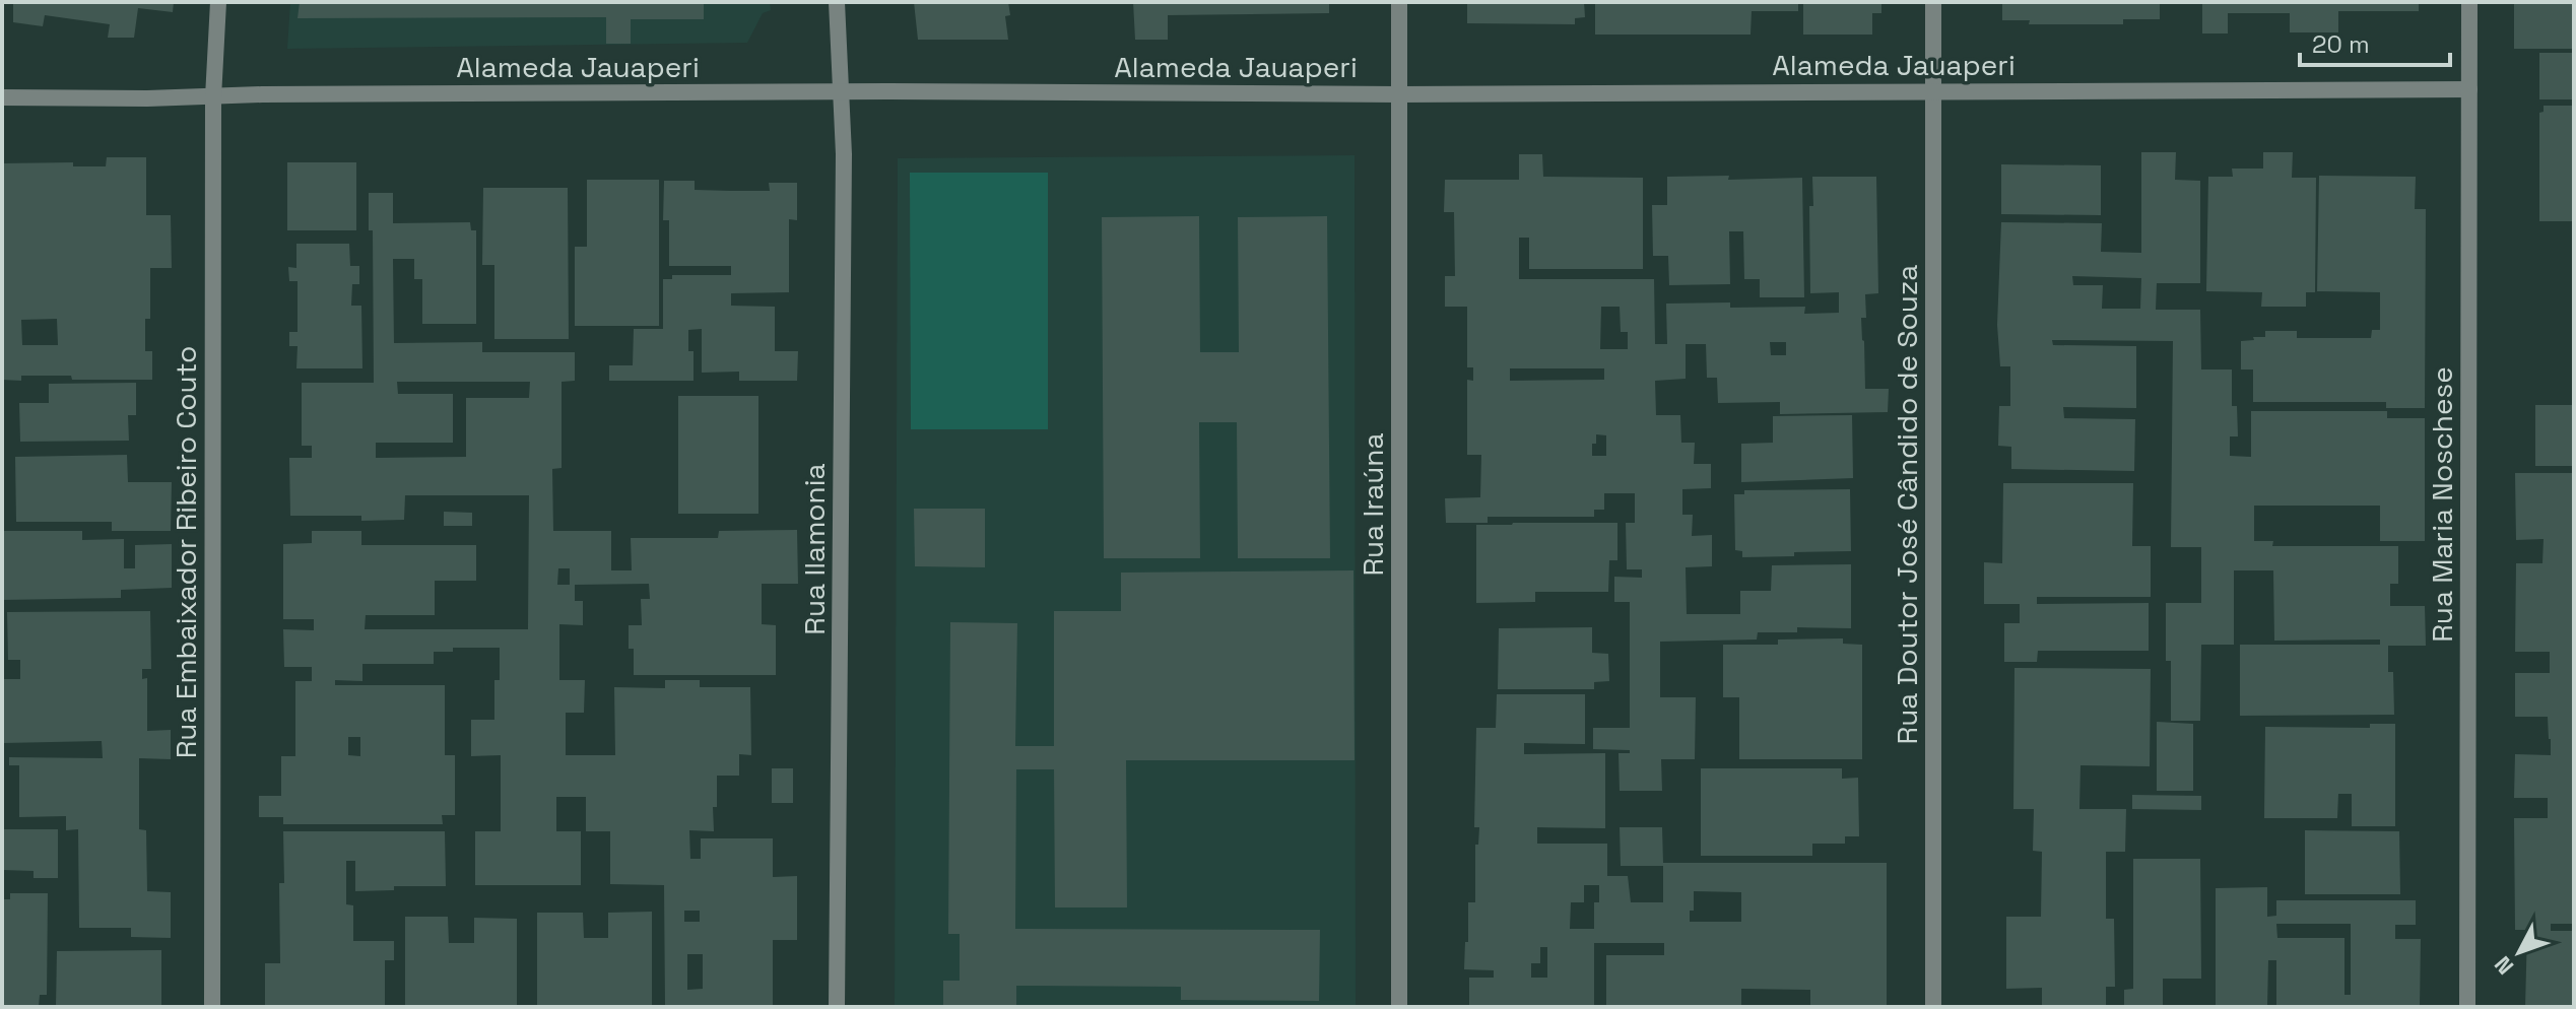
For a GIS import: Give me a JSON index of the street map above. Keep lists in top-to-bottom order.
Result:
{
  "streets": {
    "street": [
      "Alameda Jauaperi",
      "Rua Iraúna",
      "Rua Doutor José Cândido de Souza",
      "Rua Maria Noschese",
      "Rua Ilamonia",
      "Rua Embaixador Ribeiro Couto"
    ]
  },
  "crossings": [
    ["Alameda Jauaperi", "Rua Iraúna"],
    ["Alameda Jauaperi", "Rua Doutor José Cândido de Souza"],
    ["Alameda Jauaperi", "Rua Maria Noschese"],
    ["Alameda Jauaperi", "Rua Ilamonia"],
    ["Alameda Jauaperi", "Rua Embaixador Ribeiro Couto"]
  ],
  "scale_bar": "20 m",
  "north": "bottom left"
}
